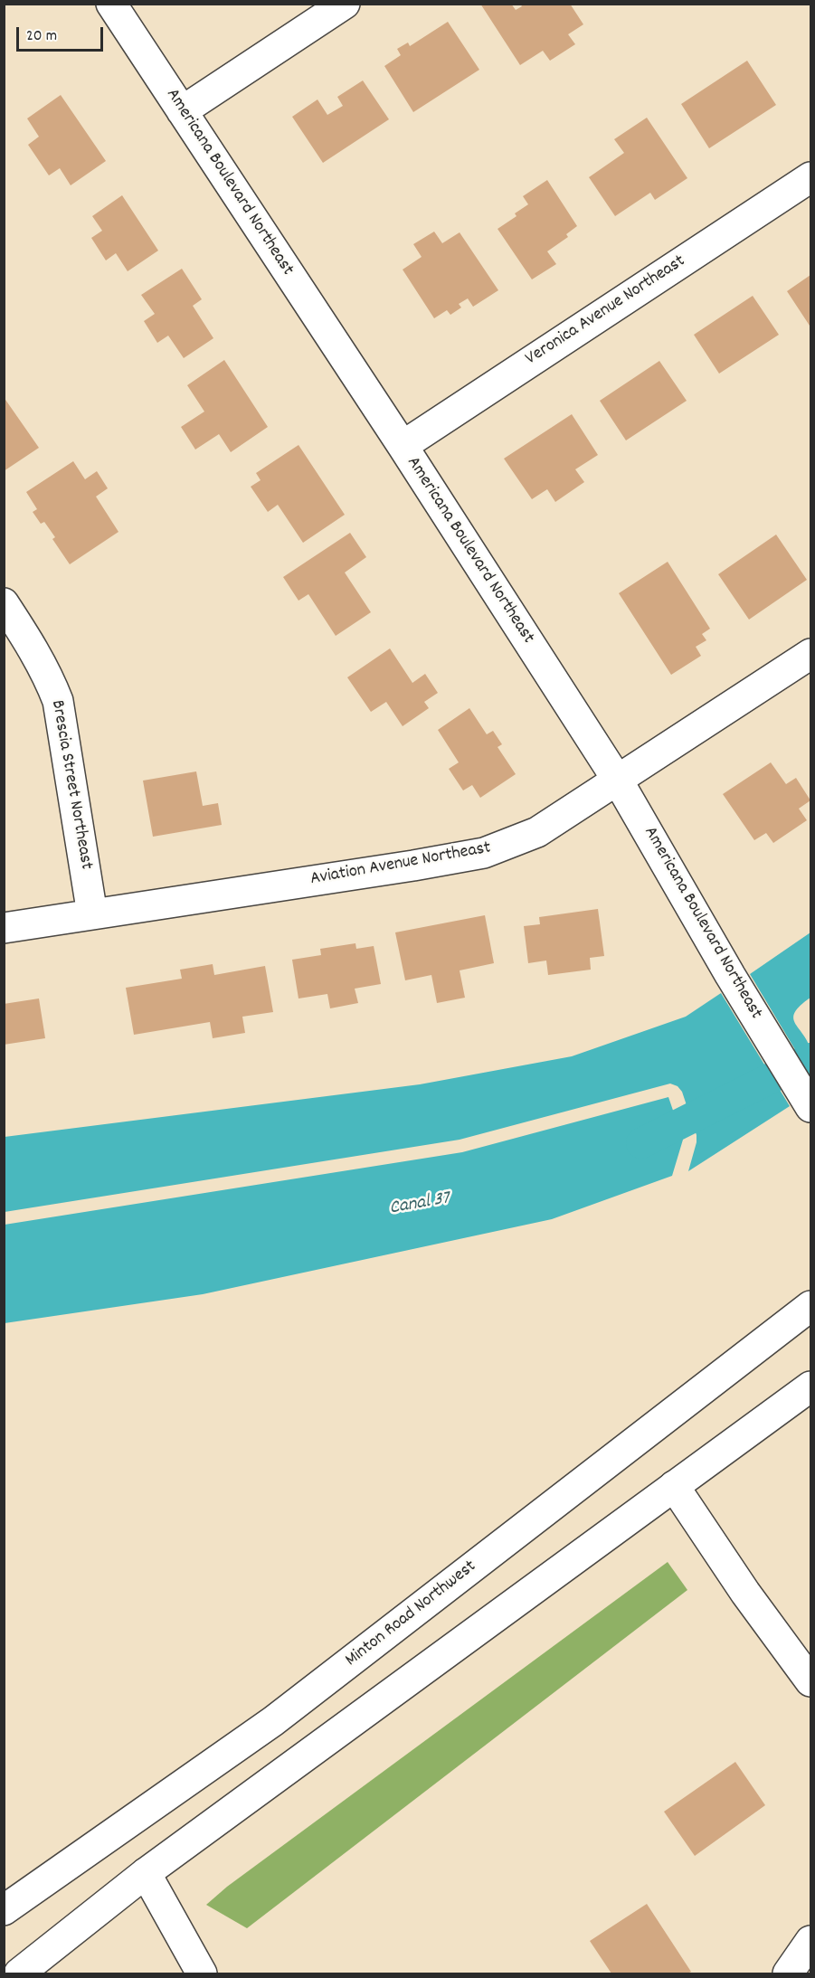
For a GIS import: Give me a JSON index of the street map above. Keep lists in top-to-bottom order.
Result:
{
  "streets": {
    "street": [
      "Americana Boulevard Northeast",
      "Veronica Avenue Northeast",
      "Brescia Street Northeast",
      "Aviation Avenue Northeast",
      "Minton Road Northwest"
    ]
  },
  "crossings": [
    ["Americana Boulevard Northeast", "Veronica Avenue Northeast"],
    ["Americana Boulevard Northeast", "Aviation Avenue Northeast"],
    ["Brescia Street Northeast", "Aviation Avenue Northeast"]
  ],
  "water": ["Canal 37"],
  "scale_bar": "20 m"
}
